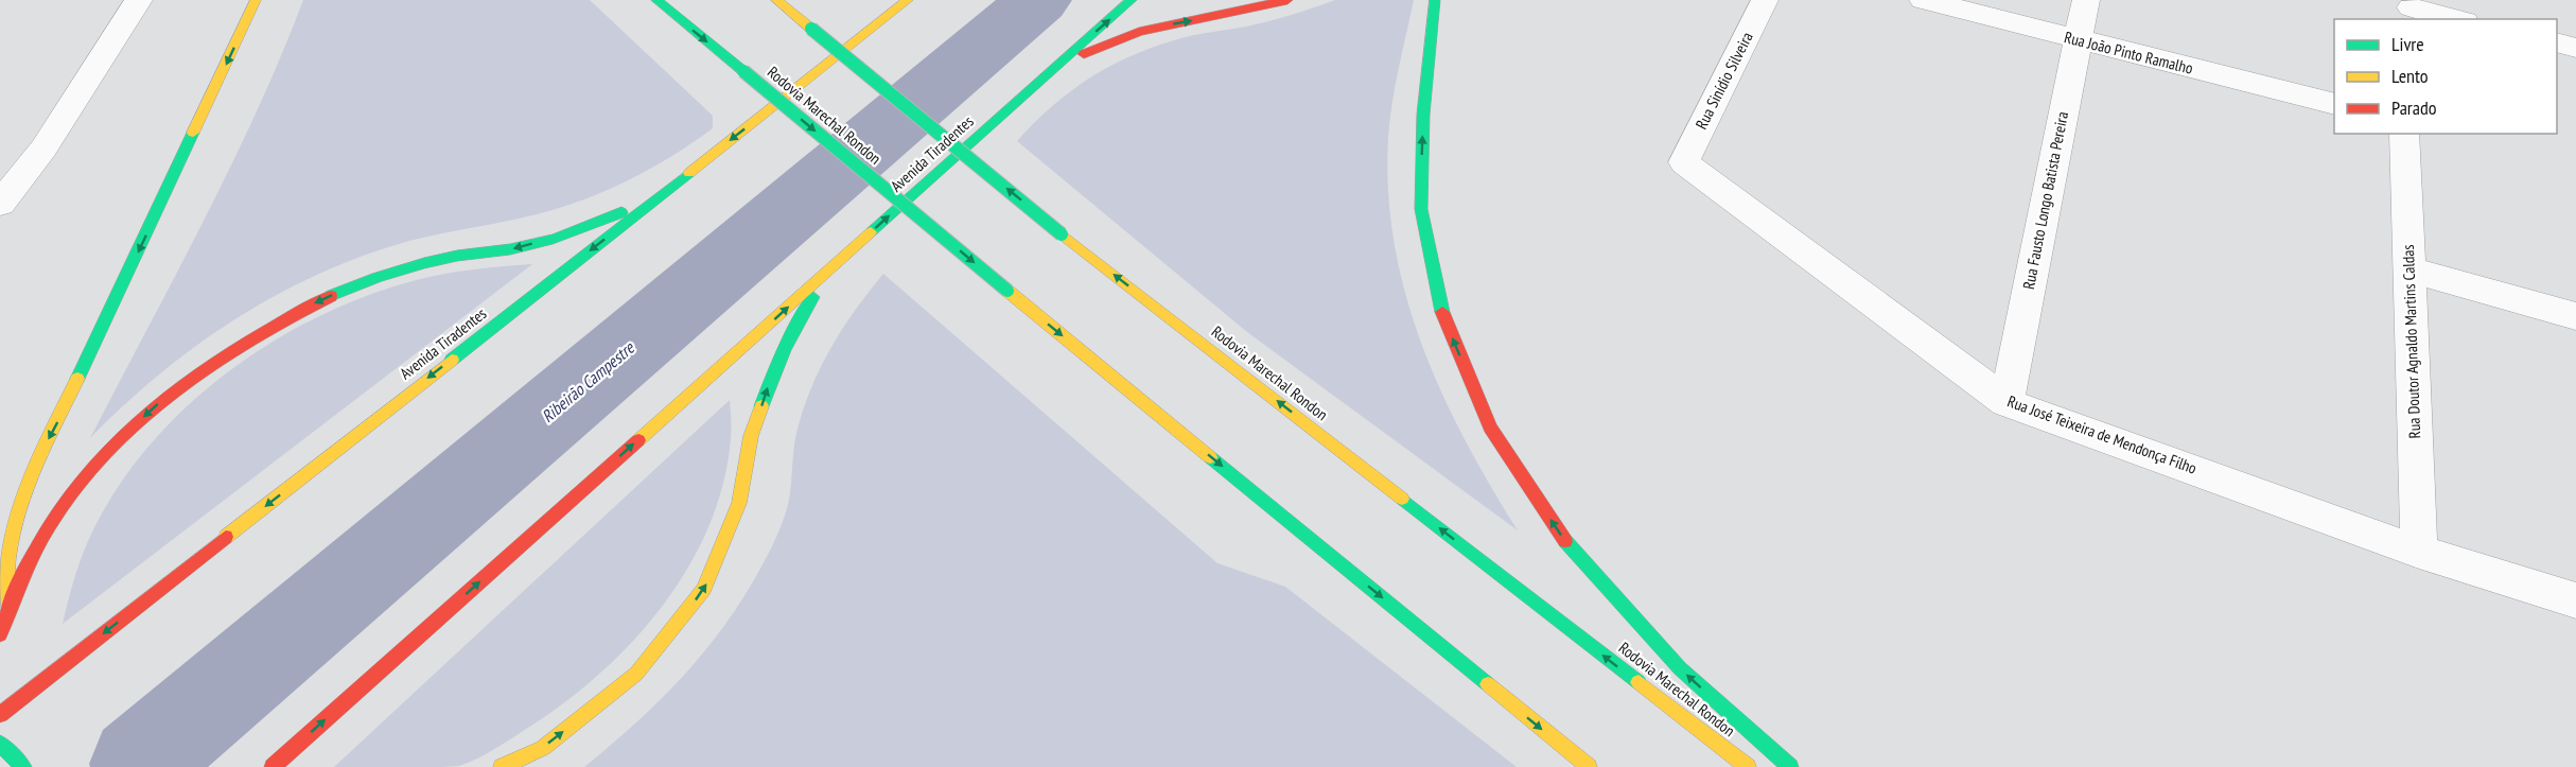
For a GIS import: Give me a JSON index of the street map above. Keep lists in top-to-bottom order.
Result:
{
  "streets": {
    "main road": ["Rodovia Marechal Rondon", "Avenida Tiradentes"],
    "street": [
      "Rua João Pinto Ramalho",
      "Rua Sinídio Silveira",
      "Rua Fausto Longo Batista Pereira",
      "Rua Doutor Agnaldo Martins Caldas",
      "Rua José Teixeira de Mendonça Filho"
    ]
  },
  "crossings": [
    ["Rua João Pinto Ramalho", "Rua Fausto Longo Batista Pereira"],
    ["Rua Sinídio Silveira", "Rua José Teixeira de Mendonça Filho"],
    ["Rua Fausto Longo Batista Pereira", "Rua José Teixeira de Mendonça Filho"],
    ["Rua Doutor Agnaldo Martins Caldas", "Rua José Teixeira de Mendonça Filho"]
  ],
  "water": ["Ribeirão Campestre"],
  "legend": ["Livre", "Lento", "Parado"]
}
